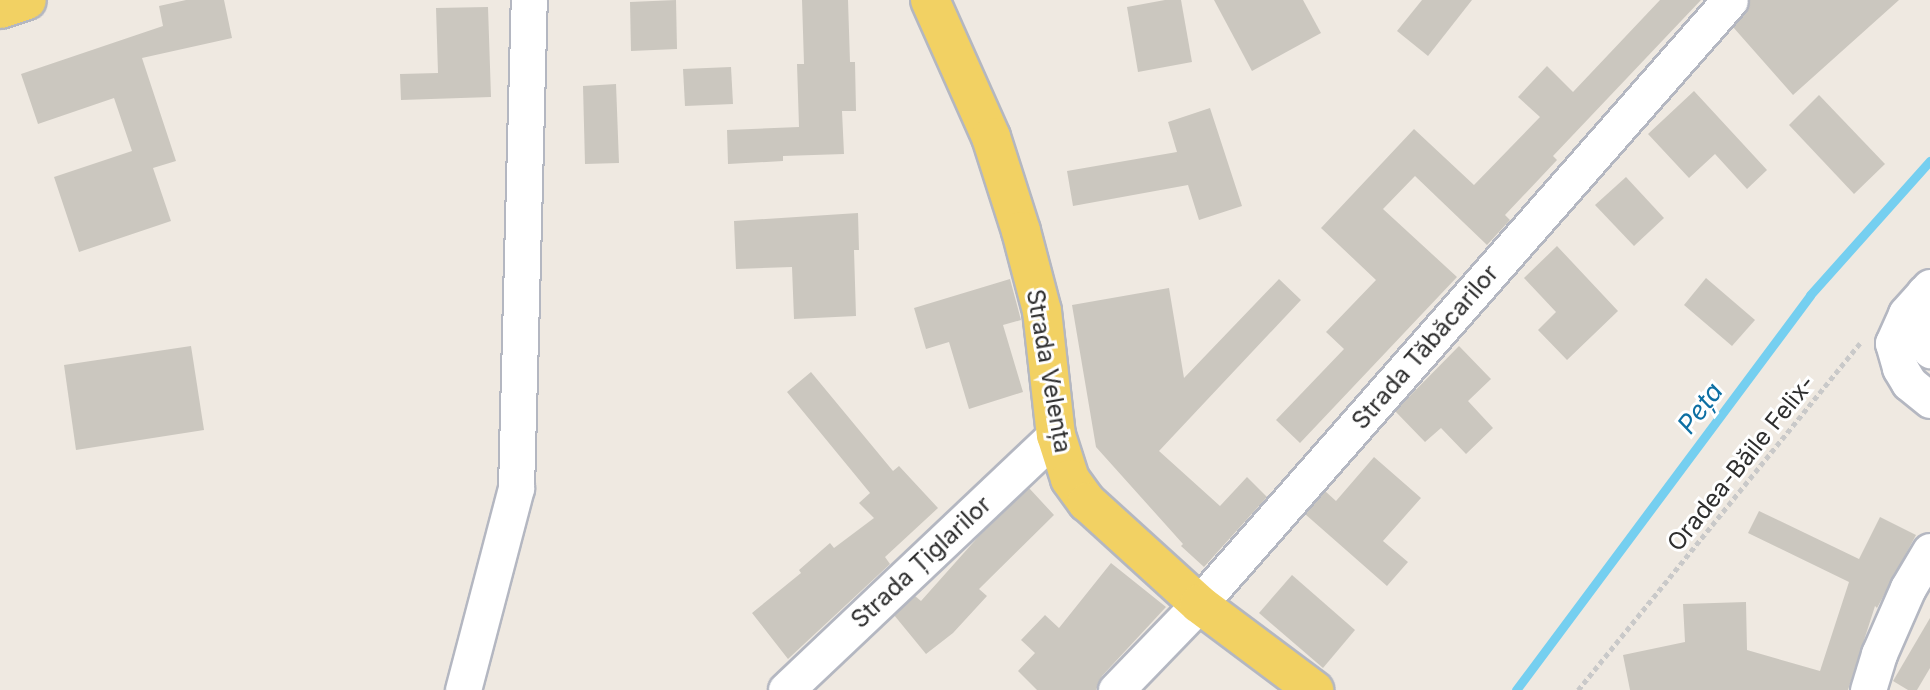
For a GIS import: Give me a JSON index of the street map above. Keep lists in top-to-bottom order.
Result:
{
  "streets": {
    "main road": ["Strada Velența"],
    "street": ["Strada Tăbăcarilor", "Strada Țiglarilor"],
    "path": ["Oradea-Băile Felix-"]
  },
  "crossings": [
    ["Strada Tăbăcarilor", "Strada Velența"],
    ["Strada Velența", "Strada Țiglarilor"]
  ],
  "water": ["Peța"]
}
